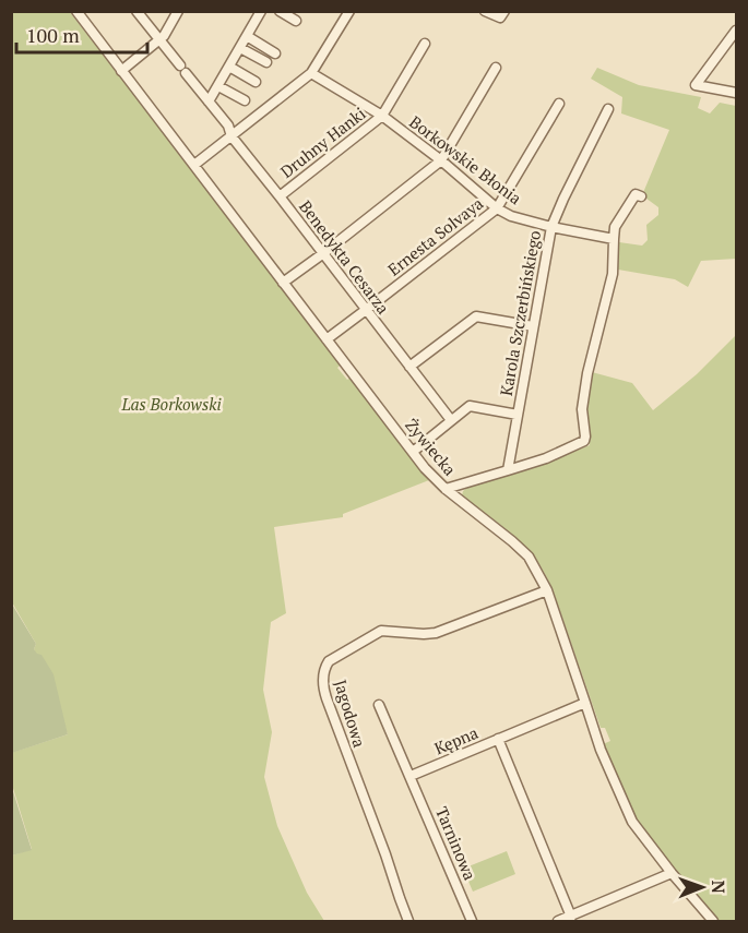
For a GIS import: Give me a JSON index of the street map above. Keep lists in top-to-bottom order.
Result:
{
  "streets": {
    "street": [
      "Druhny Hanki",
      "Borkowskie Błonia",
      "Ernesta Solvaya",
      "Benedykta Cesarza",
      "Karola Szczerbińskiego",
      "Żywiecka",
      "Jagodowa",
      "Kępna",
      "Tarninowa"
    ]
  },
  "crossings": [
    ["Druhny Hanki", "Borkowskie Błonia"],
    ["Druhny Hanki", "Benedykta Cesarza"],
    ["Borkowskie Błonia", "Ernesta Solvaya"],
    ["Borkowskie Błonia", "Karola Szczerbińskiego"],
    ["Ernesta Solvaya", "Benedykta Cesarza"],
    ["Ernesta Solvaya", "Żywiecka"],
    ["Żywiecka", "Jagodowa"],
    ["Żywiecka", "Kępna"],
    ["Kępna", "Tarninowa"]
  ],
  "parks": ["Las Borkowski"],
  "scale_bar": "100 m",
  "north": "right"
}
